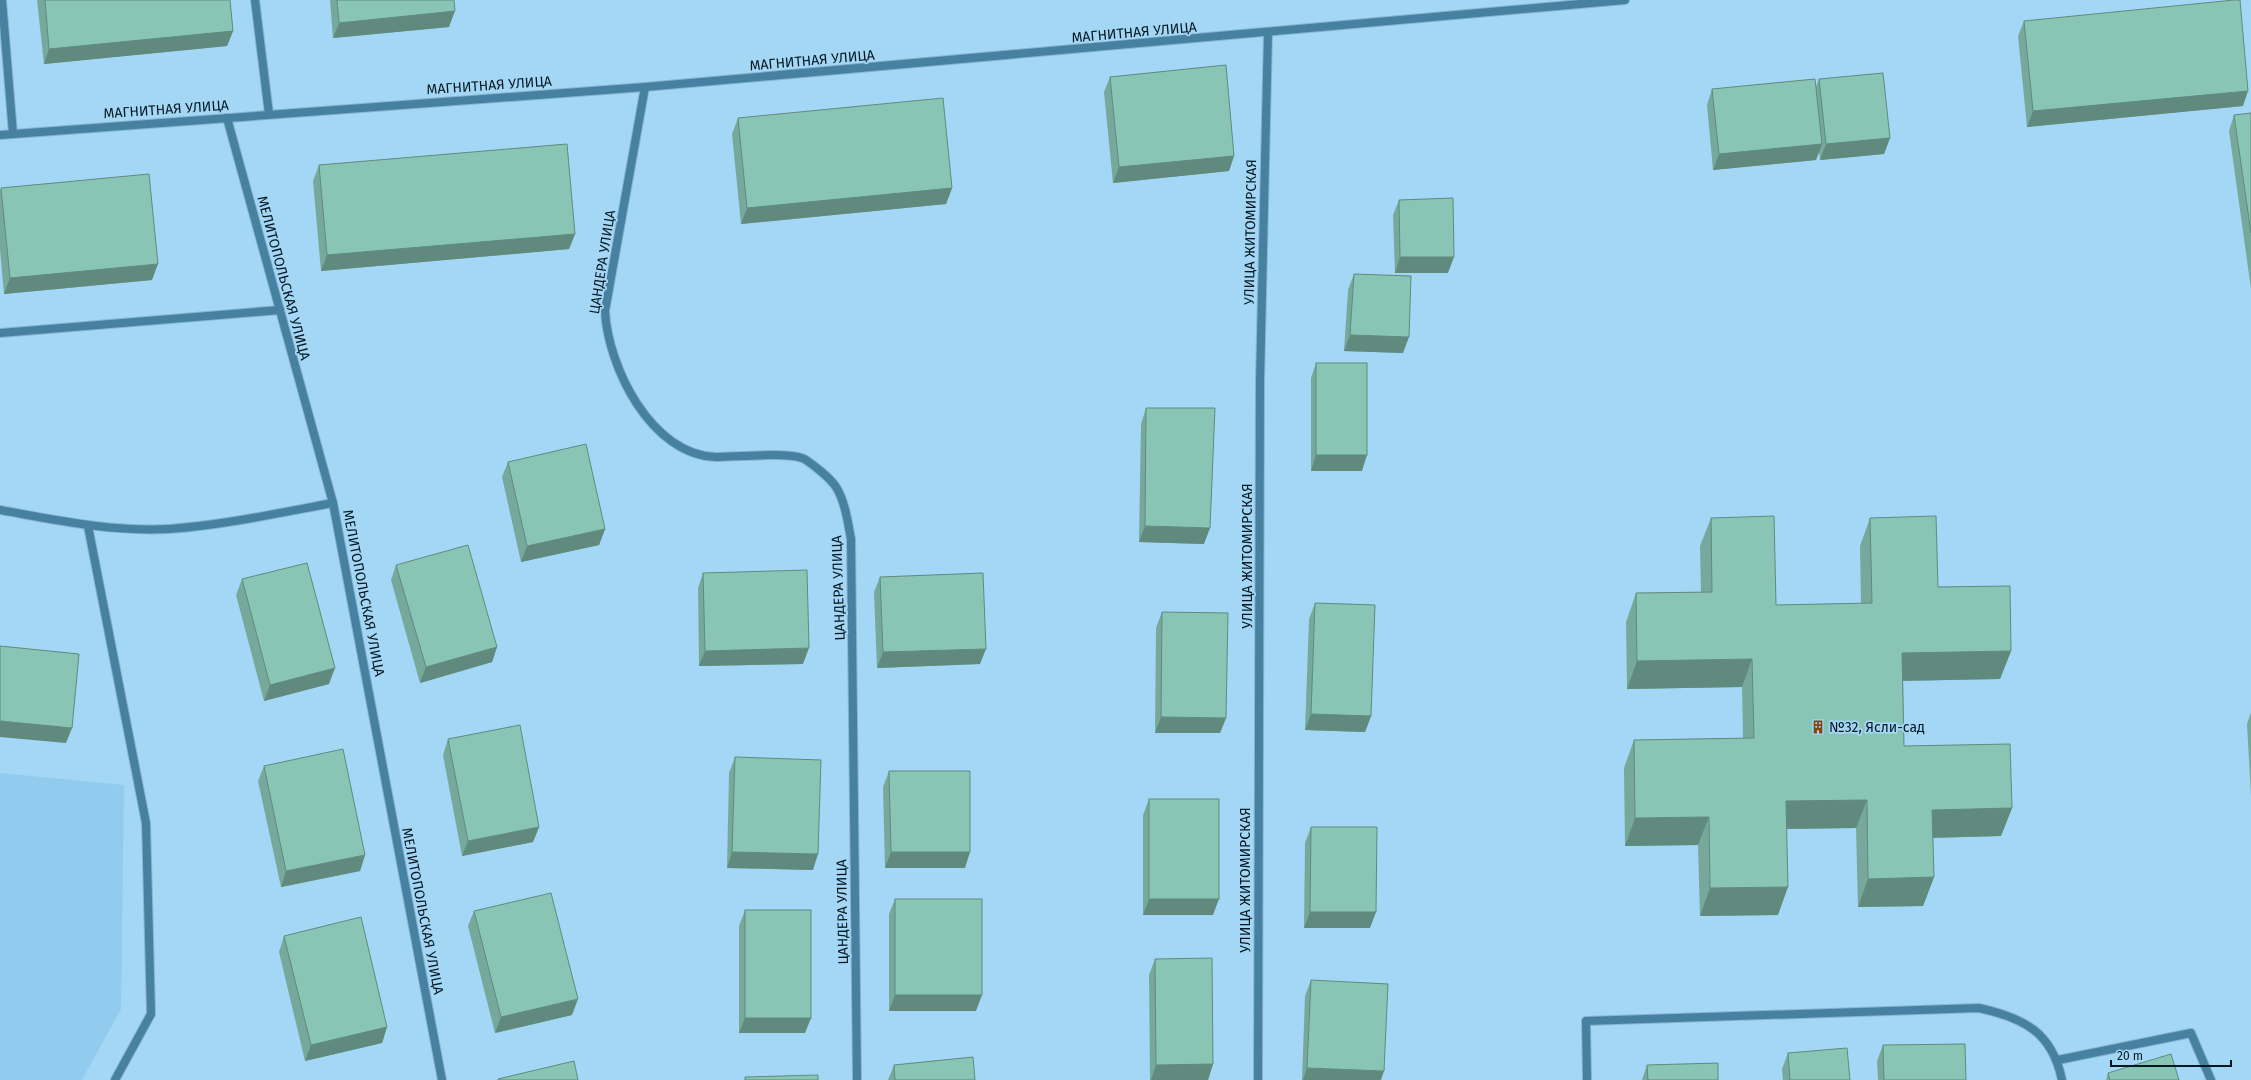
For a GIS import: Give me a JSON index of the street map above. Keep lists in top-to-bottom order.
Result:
{
  "streets": {
    "street": [
      "МАГНИТНАЯ УЛИЦА",
      "УЛИЦА ЖИТОМИРСКАЯ",
      "ЦАНДЕРА УЛИЦА",
      "МЕЛИТОПОЛЬСКАЯ УЛИЦА"
    ]
  },
  "crossings": [
    ["МАГНИТНАЯ УЛИЦА", "УЛИЦА ЖИТОМИРСКАЯ"],
    ["МАГНИТНАЯ УЛИЦА", "ЦАНДЕРА УЛИЦА"],
    ["МАГНИТНАЯ УЛИЦА", "МЕЛИТОПОЛЬСКАЯ УЛИЦА"]
  ],
  "places": {
    "building": ["№32, Ясли-сад"]
  },
  "scale_bar": "20 m"
}
